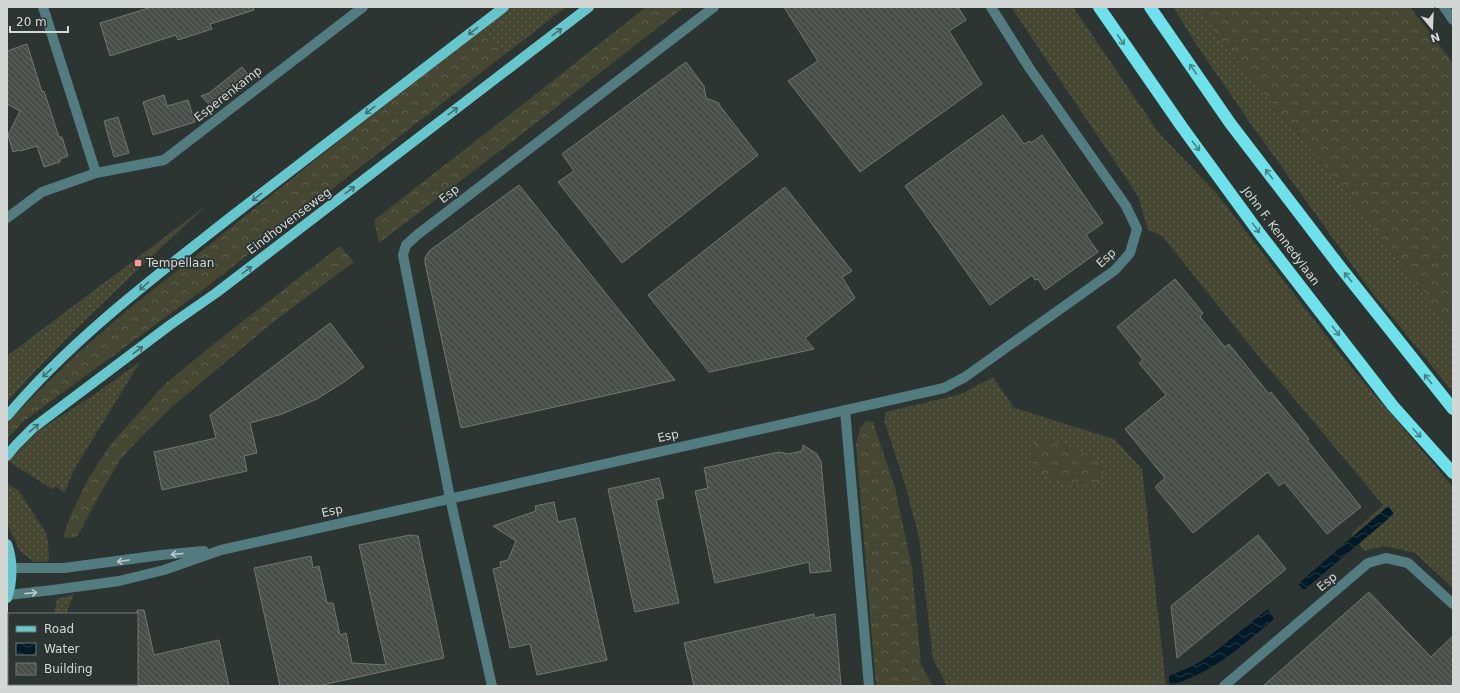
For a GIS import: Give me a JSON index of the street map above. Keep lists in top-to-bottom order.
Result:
{
  "streets": {
    "highway": ["John F. Kennedylaan"],
    "main road": ["Eindhovenseweg"],
    "street": ["Esperenkamp", "Esp"]
  },
  "places": {
    "transit": ["Tempellaan"]
  },
  "legend": ["Road", "Water", "Building"],
  "scale_bar": "20 m",
  "north": "bottom"
}
